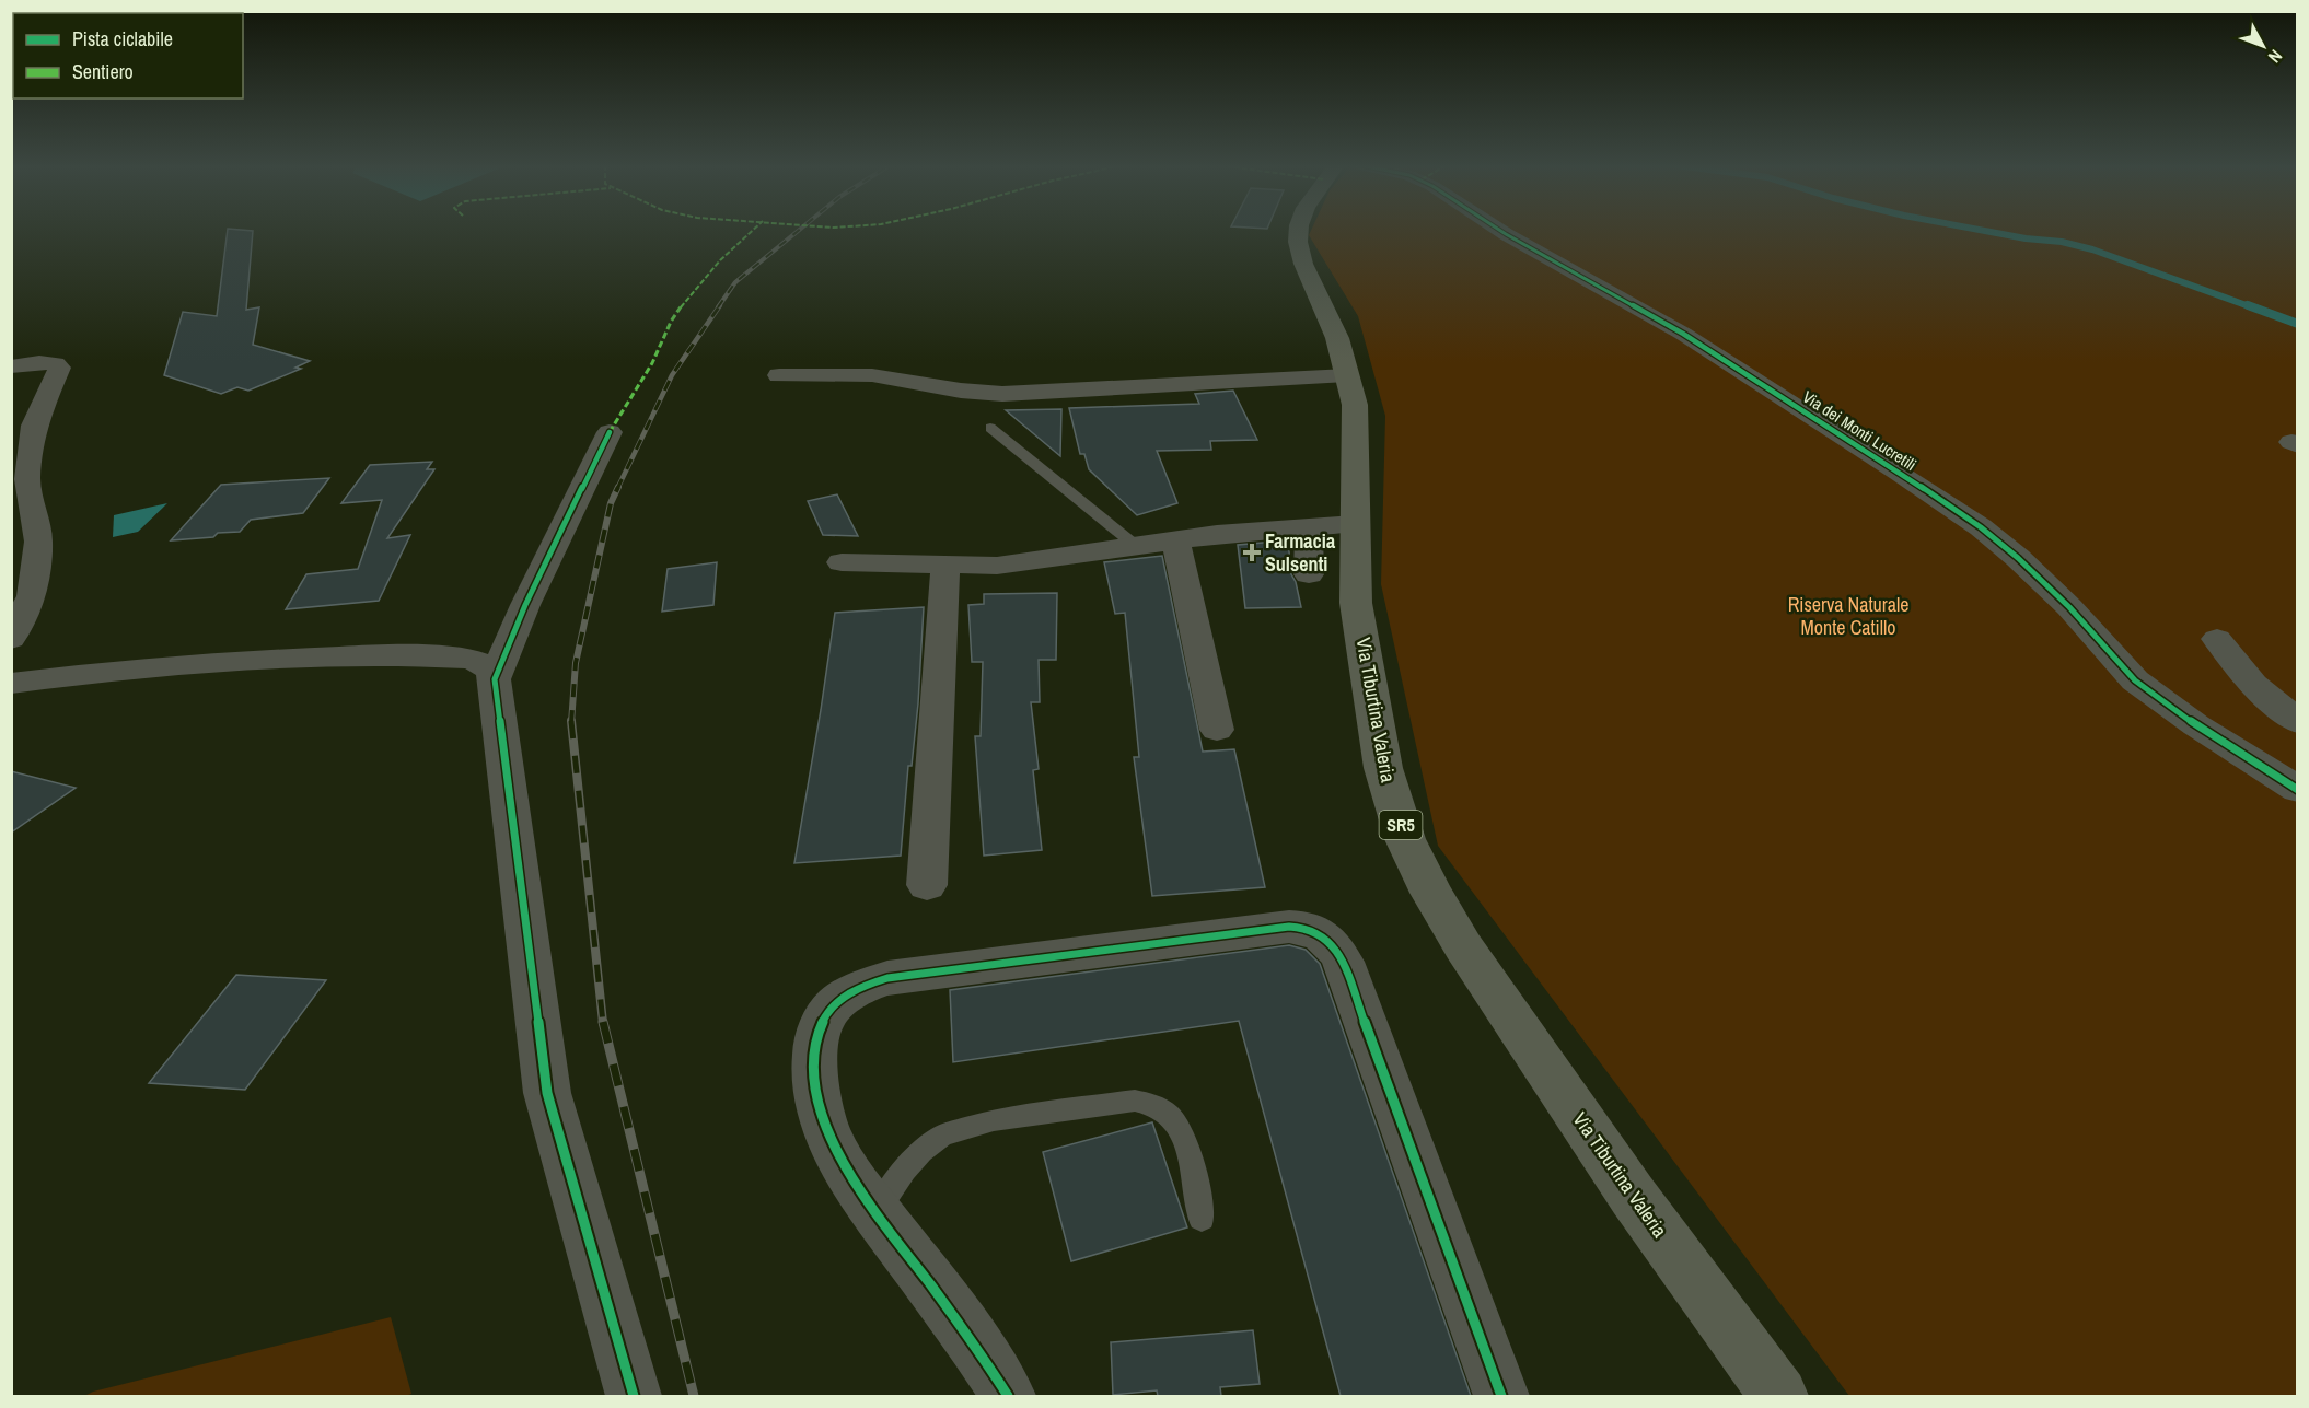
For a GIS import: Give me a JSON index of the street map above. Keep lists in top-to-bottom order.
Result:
{
  "streets": {
    "main road": ["Via Tiburtina Valeria", "SR5"],
    "street": ["Via dei Monti Lucretili"]
  },
  "parks": ["Riserva Naturale Monte Catillo"],
  "places": {
    "health": ["Farmacia Sulsenti"]
  },
  "legend": ["Pista ciclabile", "Sentiero"],
  "north": "bottom right"
}
